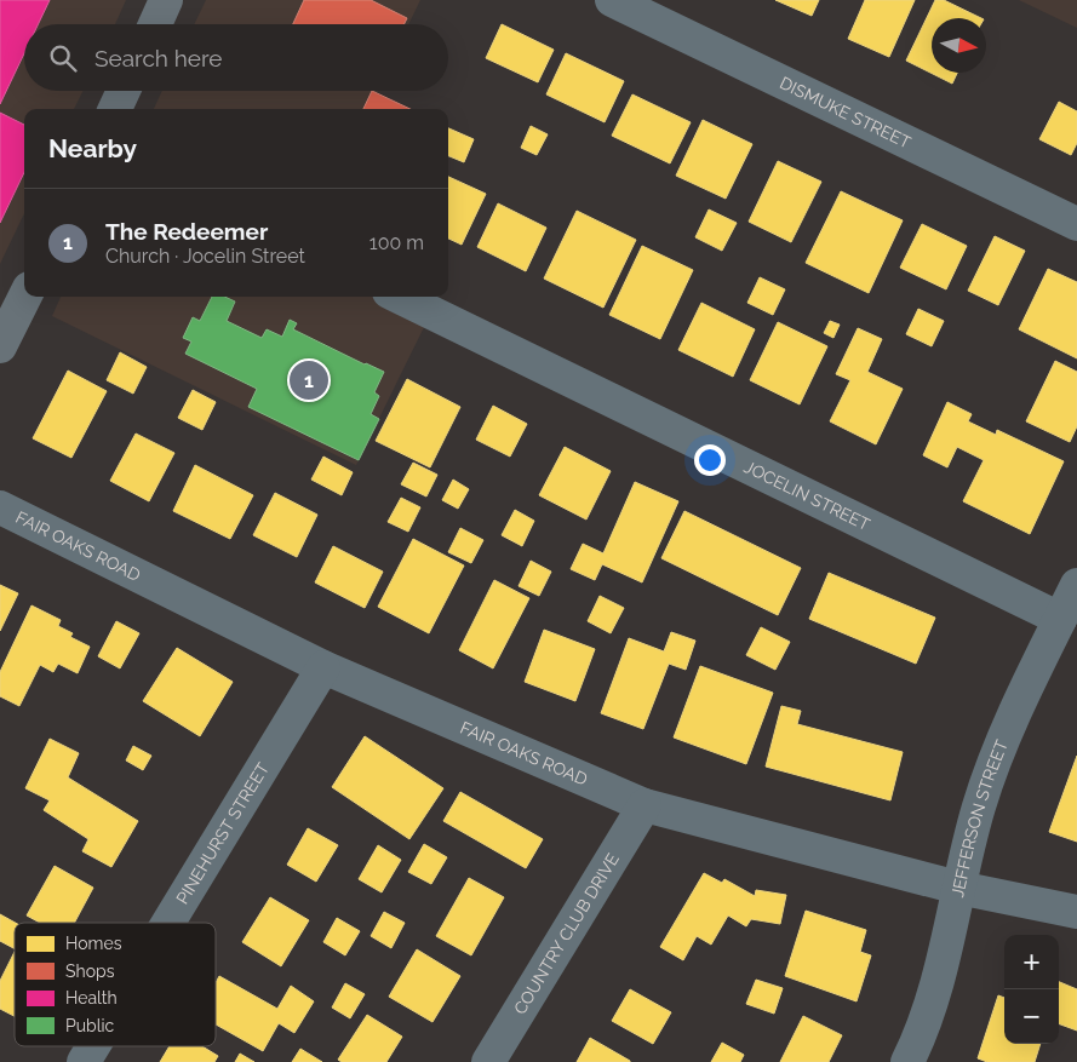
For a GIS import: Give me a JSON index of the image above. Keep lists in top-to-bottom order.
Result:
{
  "streets": {
    "street": [
      "DISMUKE STREET",
      "JOCELIN STREET",
      "FAIR OAKS ROAD",
      "JEFFERSON STREET",
      "PINEHURST STREET",
      "COUNTRY CLUB DRIVE"
    ]
  },
  "crossings": [
    ["JOCELIN STREET", "JEFFERSON STREET"],
    ["FAIR OAKS ROAD", "JEFFERSON STREET"],
    ["FAIR OAKS ROAD", "PINEHURST STREET"],
    ["FAIR OAKS ROAD", "COUNTRY CLUB DRIVE"]
  ],
  "legend": [
    "Homes",
    "Shops",
    "Health",
    "Public"
  ],
  "north": "right",
  "page": {
    "search": "Search here",
    "heading": "Nearby",
    "list": [
      {
        "mark": "1",
        "name": "The Redeemer",
        "note": "Church · Jocelin Street",
        "value": "100 m"
      }
    ],
    "pins": "1",
    "map_buttons": ["+", "−"]
  }
}
